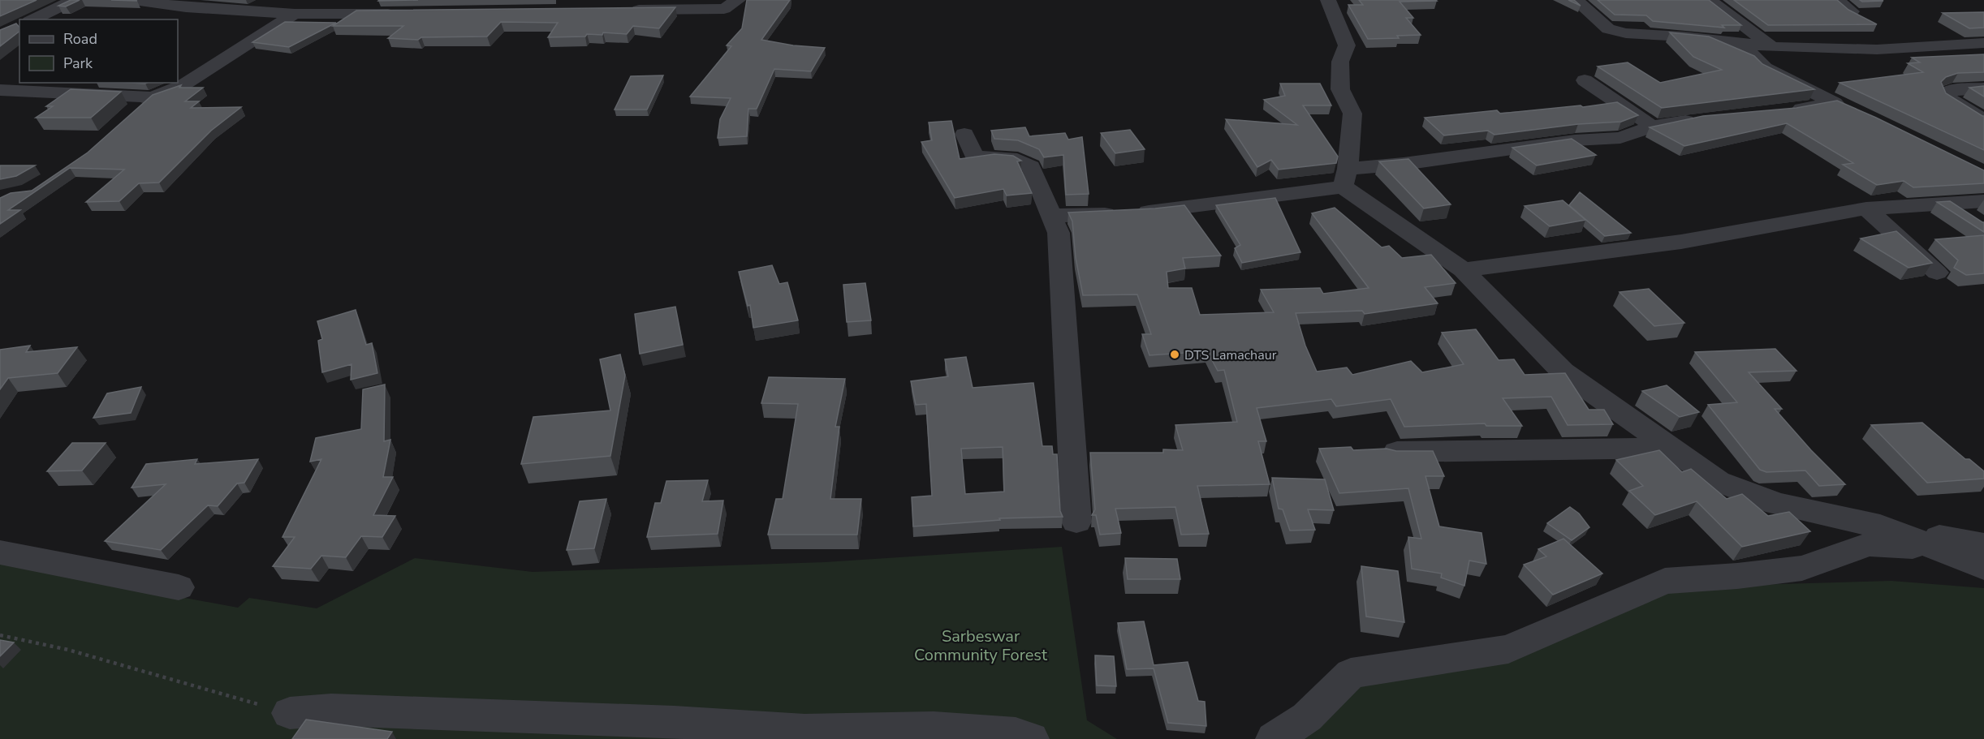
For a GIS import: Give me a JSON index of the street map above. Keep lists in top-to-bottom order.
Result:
{
  "parks": ["Sarbeswar Community Forest"],
  "places": ["DTS Lamachaur"],
  "legend": ["Road", "Park"]
}
